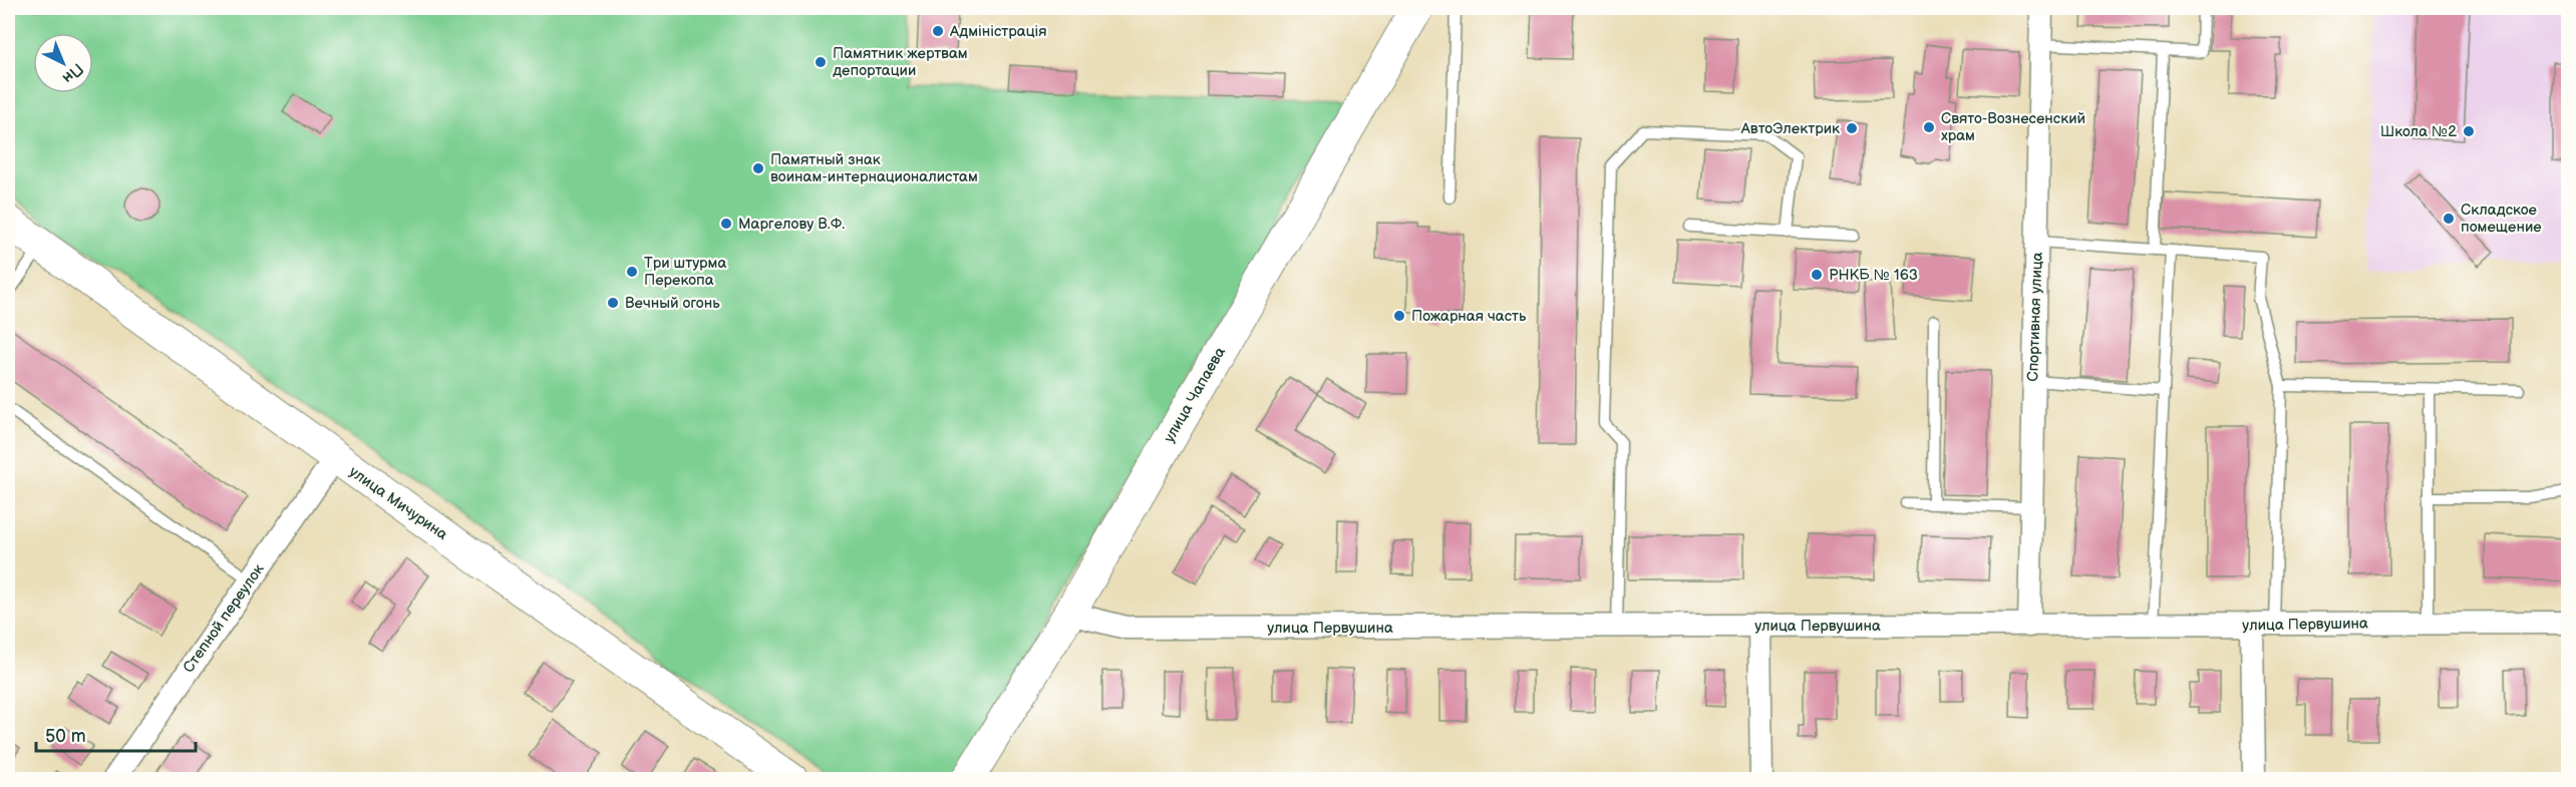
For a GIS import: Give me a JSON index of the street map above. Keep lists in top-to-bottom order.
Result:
{
  "streets": {
    "main road": ["улица Чапаева", "улица Мичурина"],
    "street": ["Спортивная улица", "Степной переулок", "улица Первушина"]
  },
  "crossings": [
    ["Спортивная улица", "улица Первушина"],
    ["улица Чапаева", "улица Первушина"],
    ["улица Мичурина", "Степной переулок"]
  ],
  "places": [
    "Адміністрація",
    "Памятник жертвам депортации",
    "Свято-Вознесенский храм",
    "АвтоЭлектрик",
    "Школа №2",
    "Памятный знак воинам-интернационалистам",
    "Складское помещение",
    "Маргелову В.Ф.",
    "Три штурма Перекопа",
    "РНКБ № 163",
    "Вечный огонь",
    "Пожарная часть"
  ],
  "scale_bar": "50 m",
  "north": "bottom right"
}
